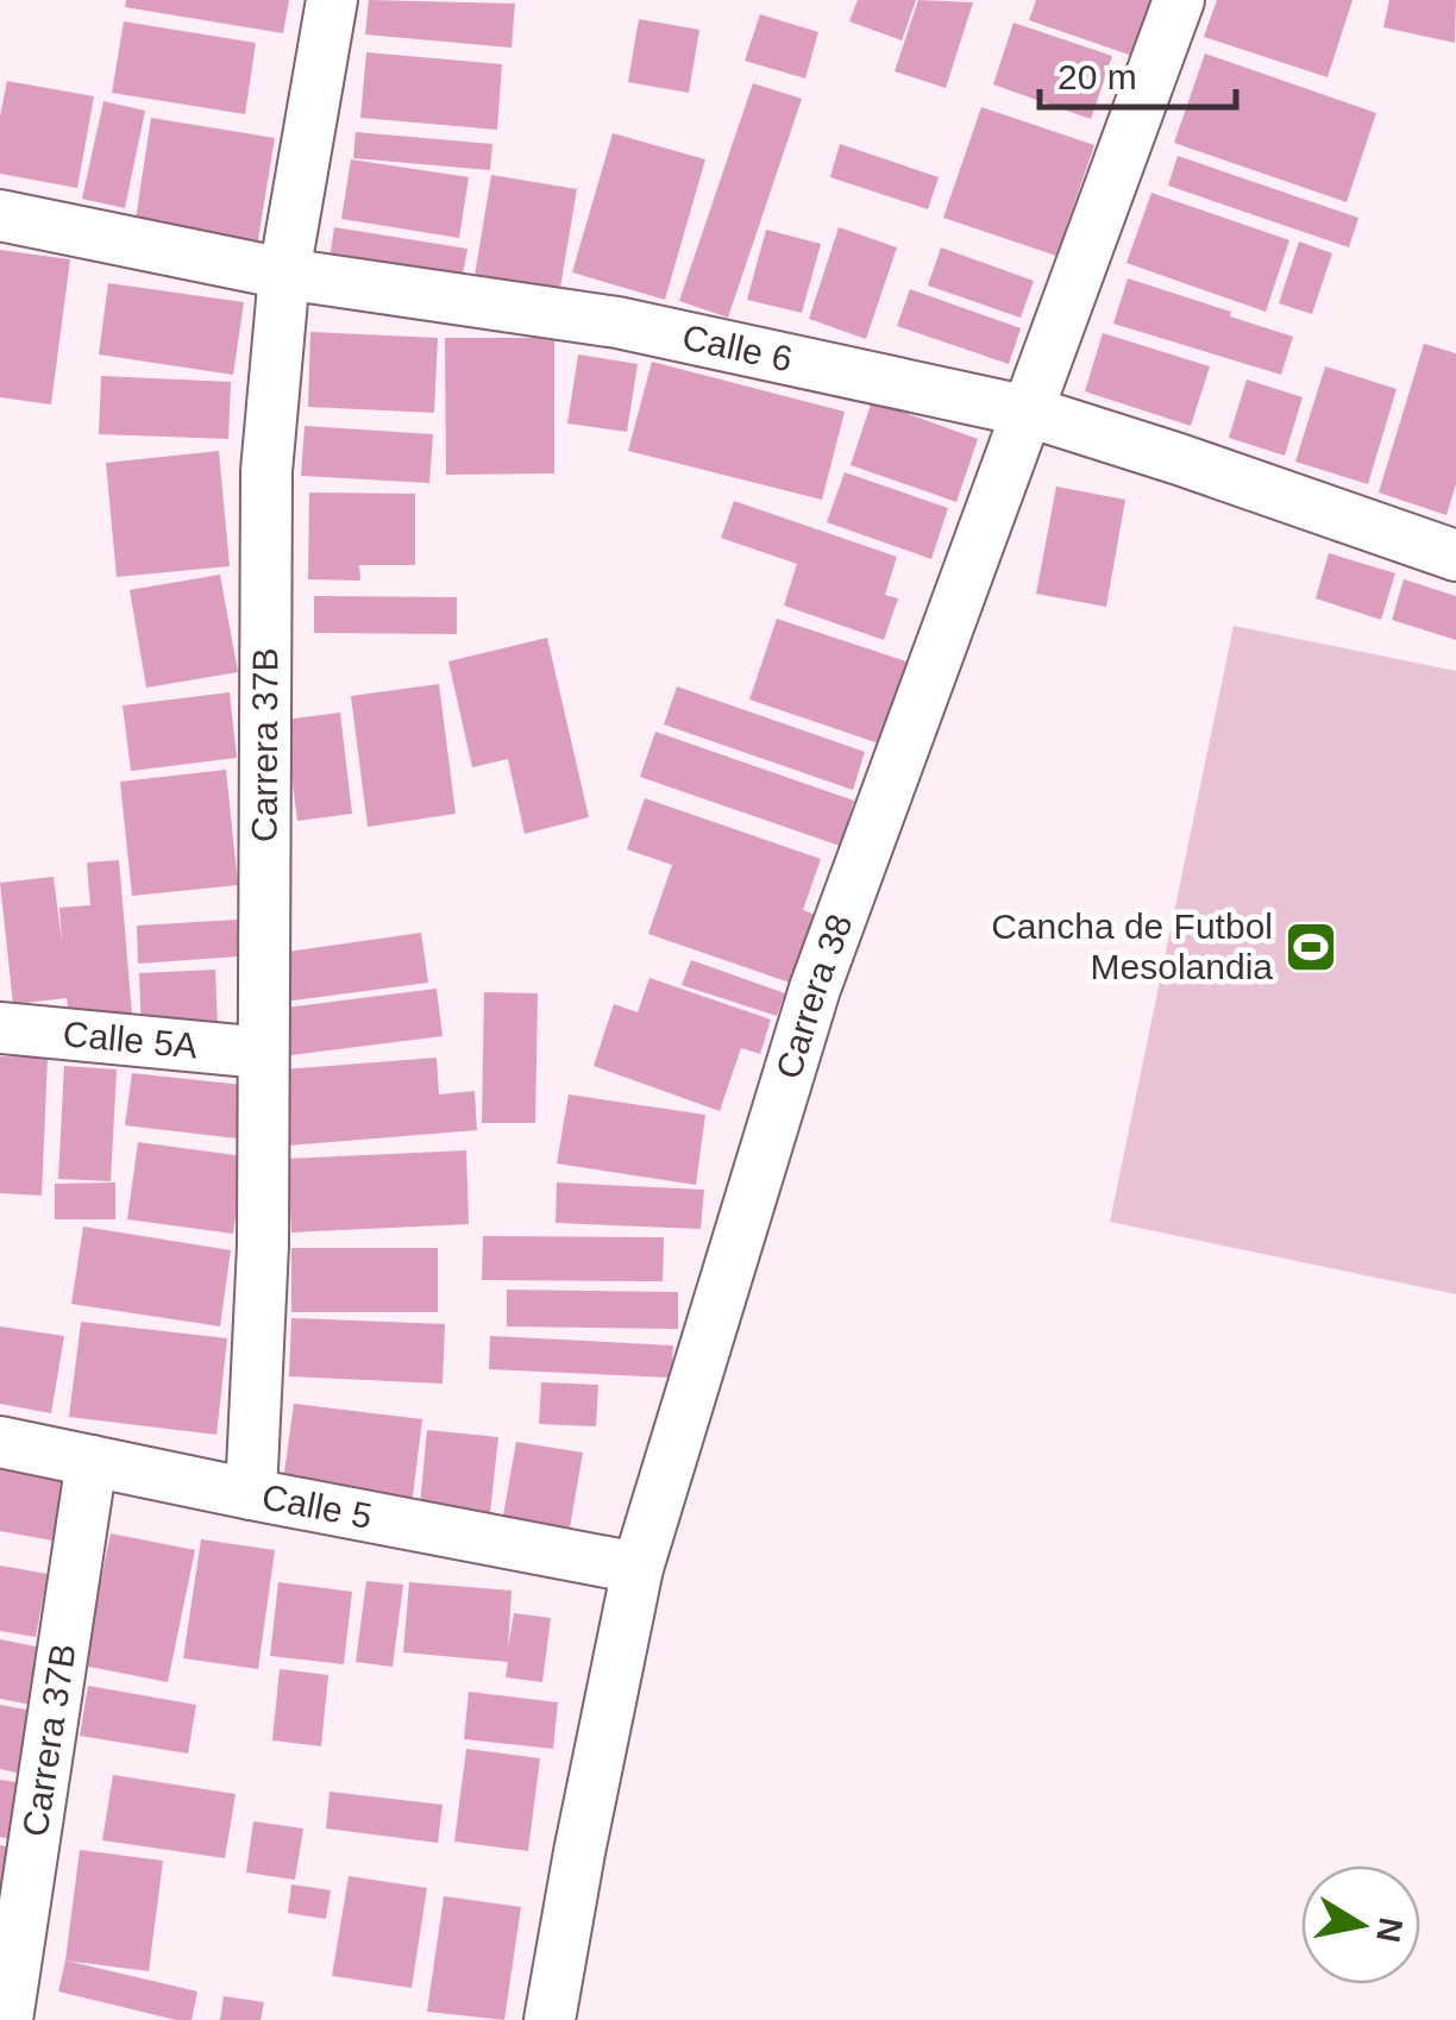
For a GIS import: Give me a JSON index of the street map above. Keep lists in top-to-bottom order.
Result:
{
  "streets": {
    "street": [
      "Calle 6",
      "Carrera 37B",
      "Carrera 38",
      "Calle 5A",
      "Calle 5"
    ]
  },
  "crossings": [
    ["Calle 6", "Carrera 37B"],
    ["Calle 6", "Carrera 38"],
    ["Carrera 37B", "Calle 5A"],
    ["Carrera 37B", "Calle 5"],
    ["Carrera 38", "Calle 5"]
  ],
  "places": {
    "sports": ["Cancha de Futbol Mesolandia"]
  },
  "scale_bar": "20 m",
  "north": "right"
}
